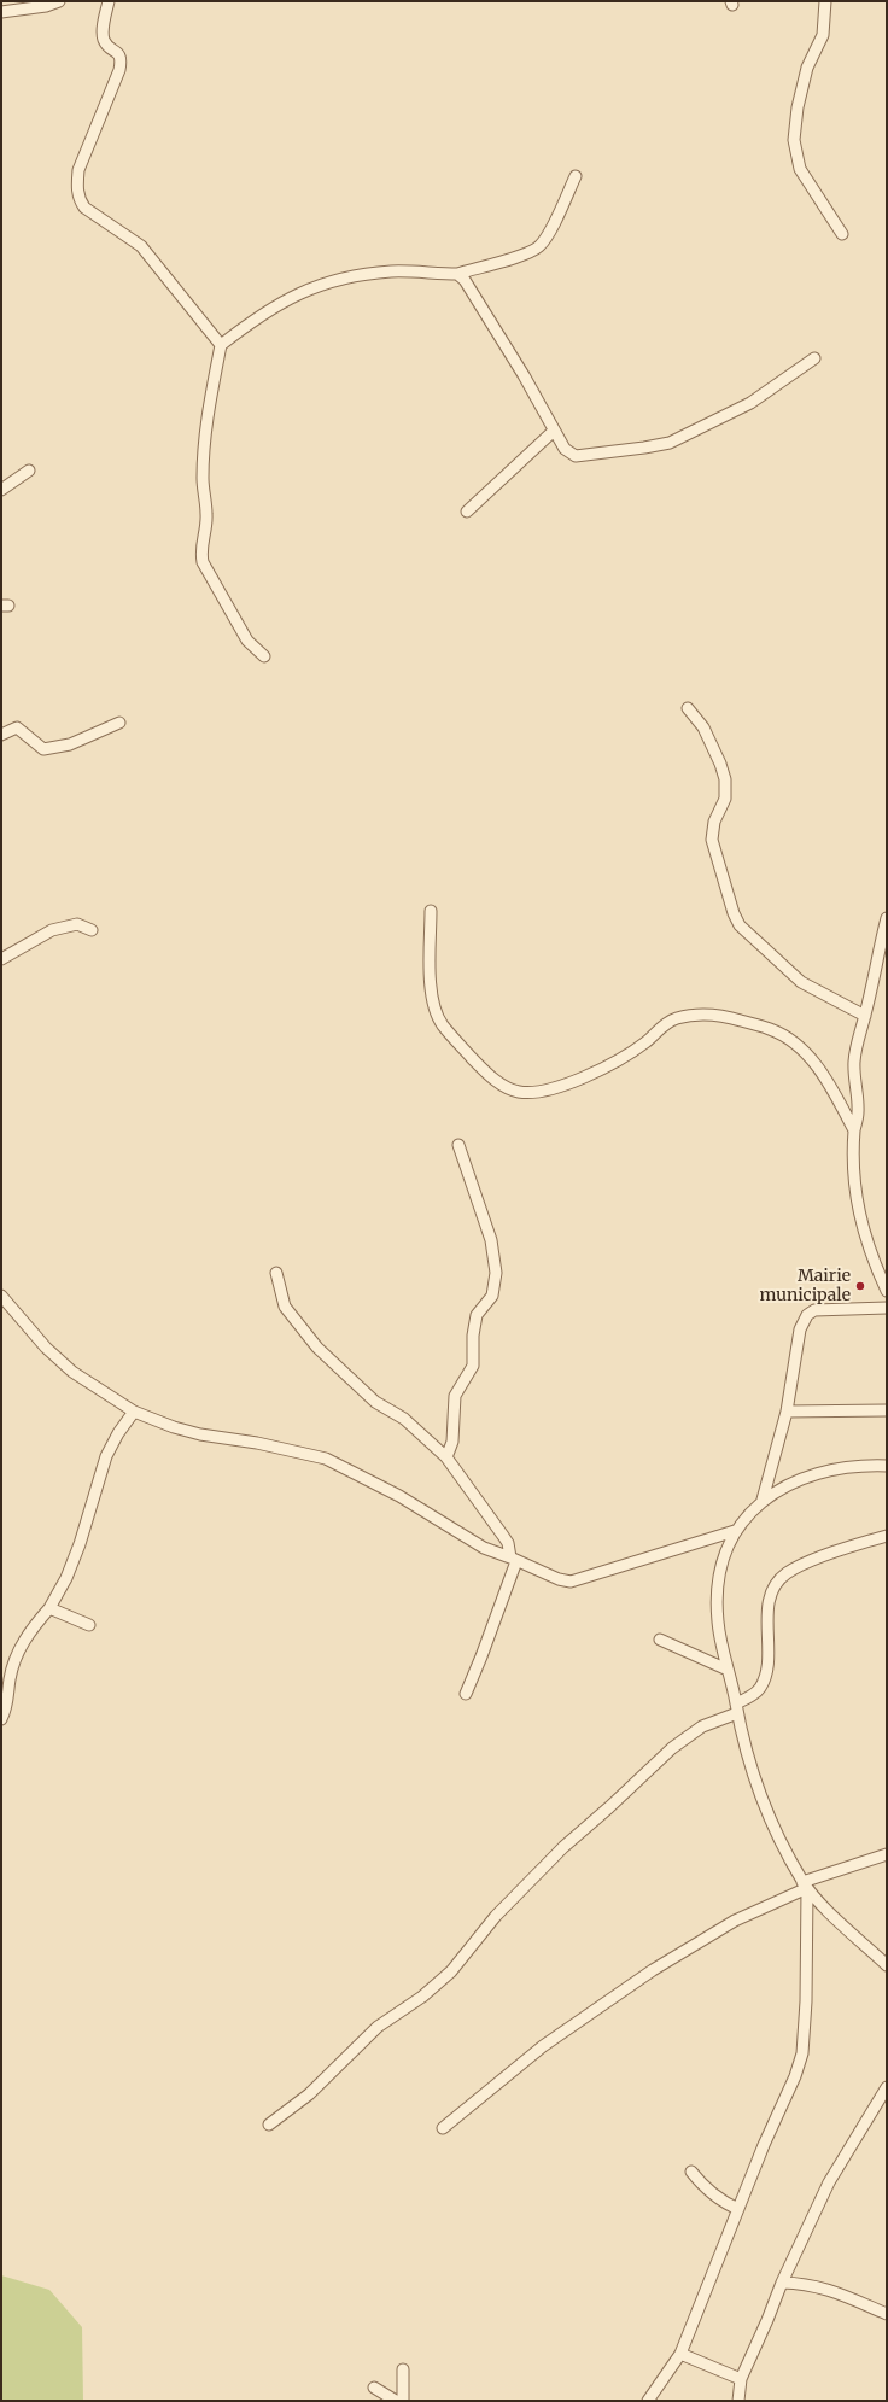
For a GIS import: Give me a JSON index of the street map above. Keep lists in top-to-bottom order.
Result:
{
  "places": ["Mairie municipale"]
}
